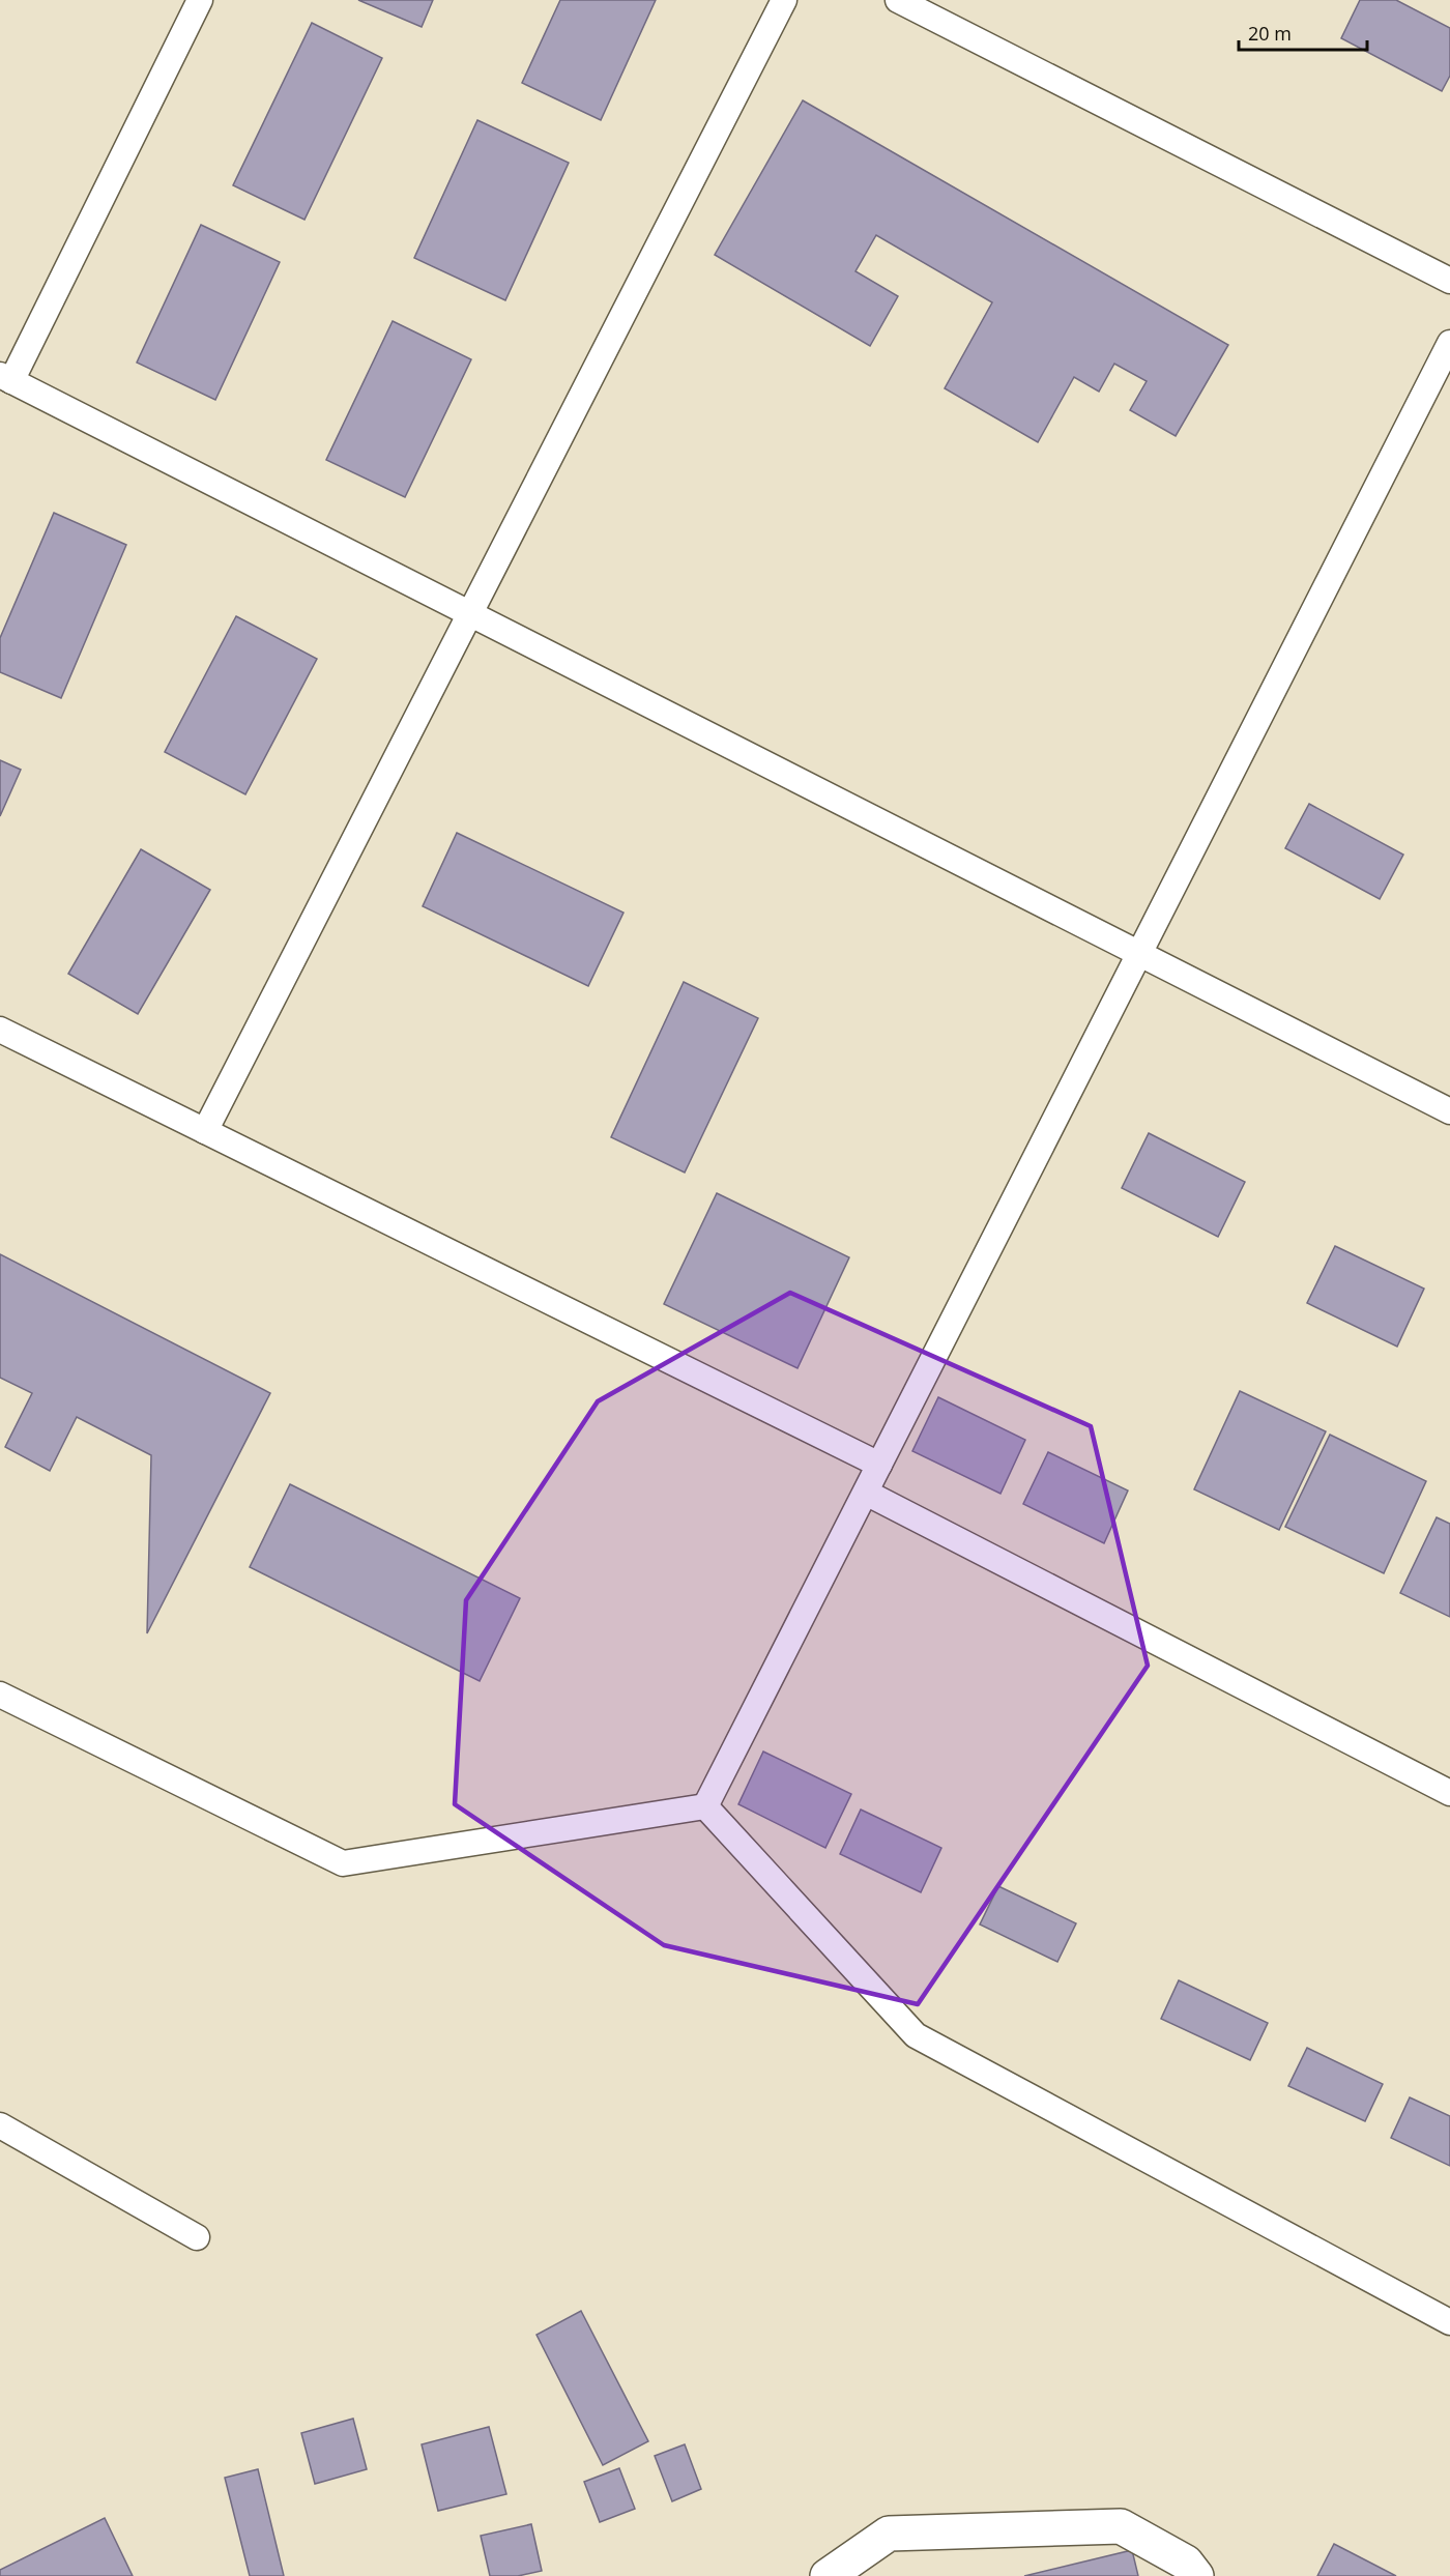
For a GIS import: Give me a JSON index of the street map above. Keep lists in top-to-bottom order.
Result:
{
  "scale_bar": "20 m"
}
